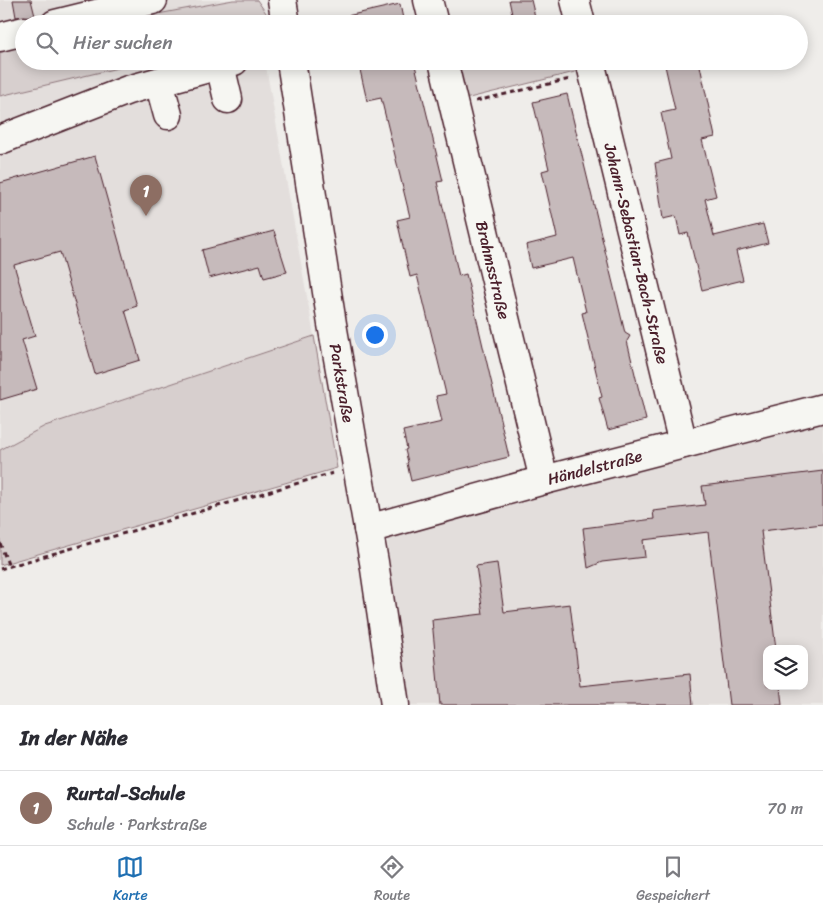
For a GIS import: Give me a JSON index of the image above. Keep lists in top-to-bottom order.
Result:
{
  "streets": {
    "street": [
      "Johann-Sebastian-Bach-Straße",
      "Brahmsstraße",
      "Parkstraße",
      "Händelstraße"
    ]
  },
  "crossings": [
    ["Johann-Sebastian-Bach-Straße", "Händelstraße"],
    ["Brahmsstraße", "Händelstraße"],
    ["Parkstraße", "Händelstraße"]
  ],
  "page": {
    "search": "Hier suchen",
    "pins": "1",
    "heading": "In der Nähe",
    "list": [
      {
        "mark": "1",
        "name": "Rurtal-Schule",
        "note": "Schule · Parkstraße",
        "value": "70 m"
      }
    ],
    "nav": ["Karte", "Route", "Gespeichert"]
  }
}
